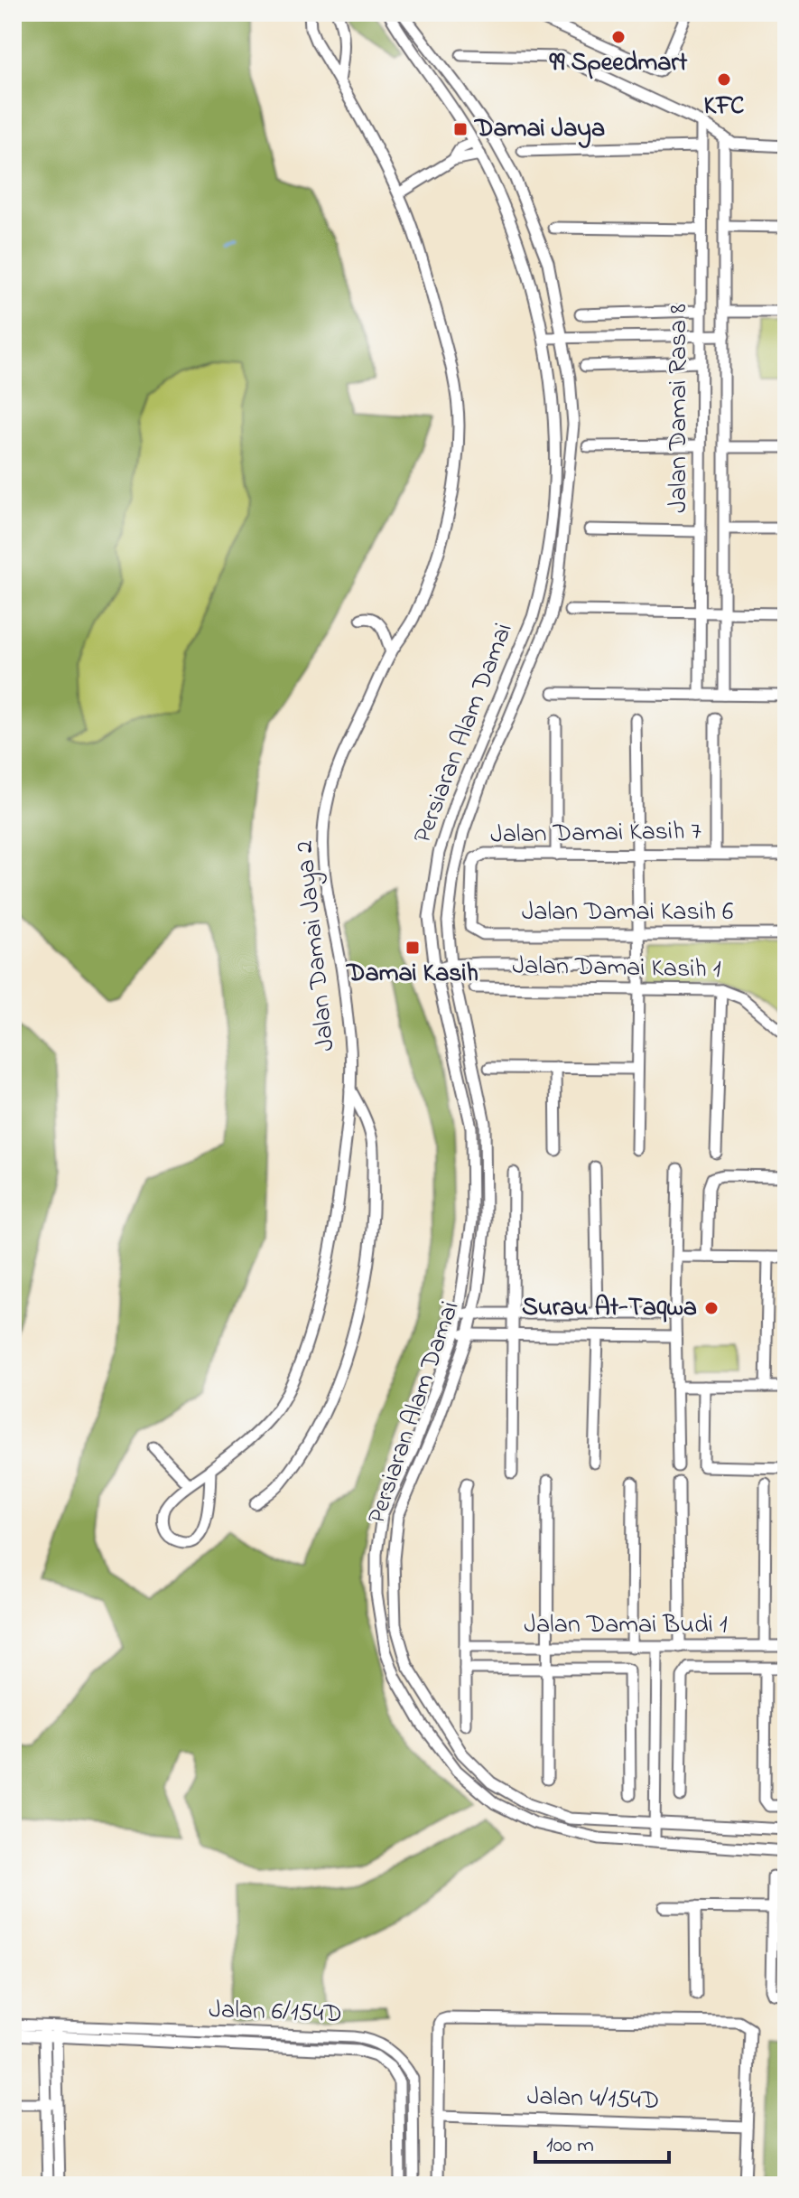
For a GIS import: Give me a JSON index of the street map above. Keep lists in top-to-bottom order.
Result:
{
  "streets": {
    "street": [
      "Jalan Damai Rasa 8",
      "Persiaran Alam Damai",
      "Jalan Damai Kasih 7",
      "Jalan Damai Kasih 6",
      "Jalan Damai Jaya 2",
      "Jalan Damai Kasih 1",
      "Jalan Damai Budi 1",
      "Jalan 6/154D",
      "Jalan 4/154D"
    ]
  },
  "crossings": [
    ["Jalan Damai Kasih 7", "Jalan Damai Kasih 6"]
  ],
  "places": {
    "other": ["99 Speedmart", "KFC", "Surau At-Taqwa"],
    "transit": ["Damai Jaya", "Damai Kasih"]
  },
  "scale_bar": "100 m"
}
